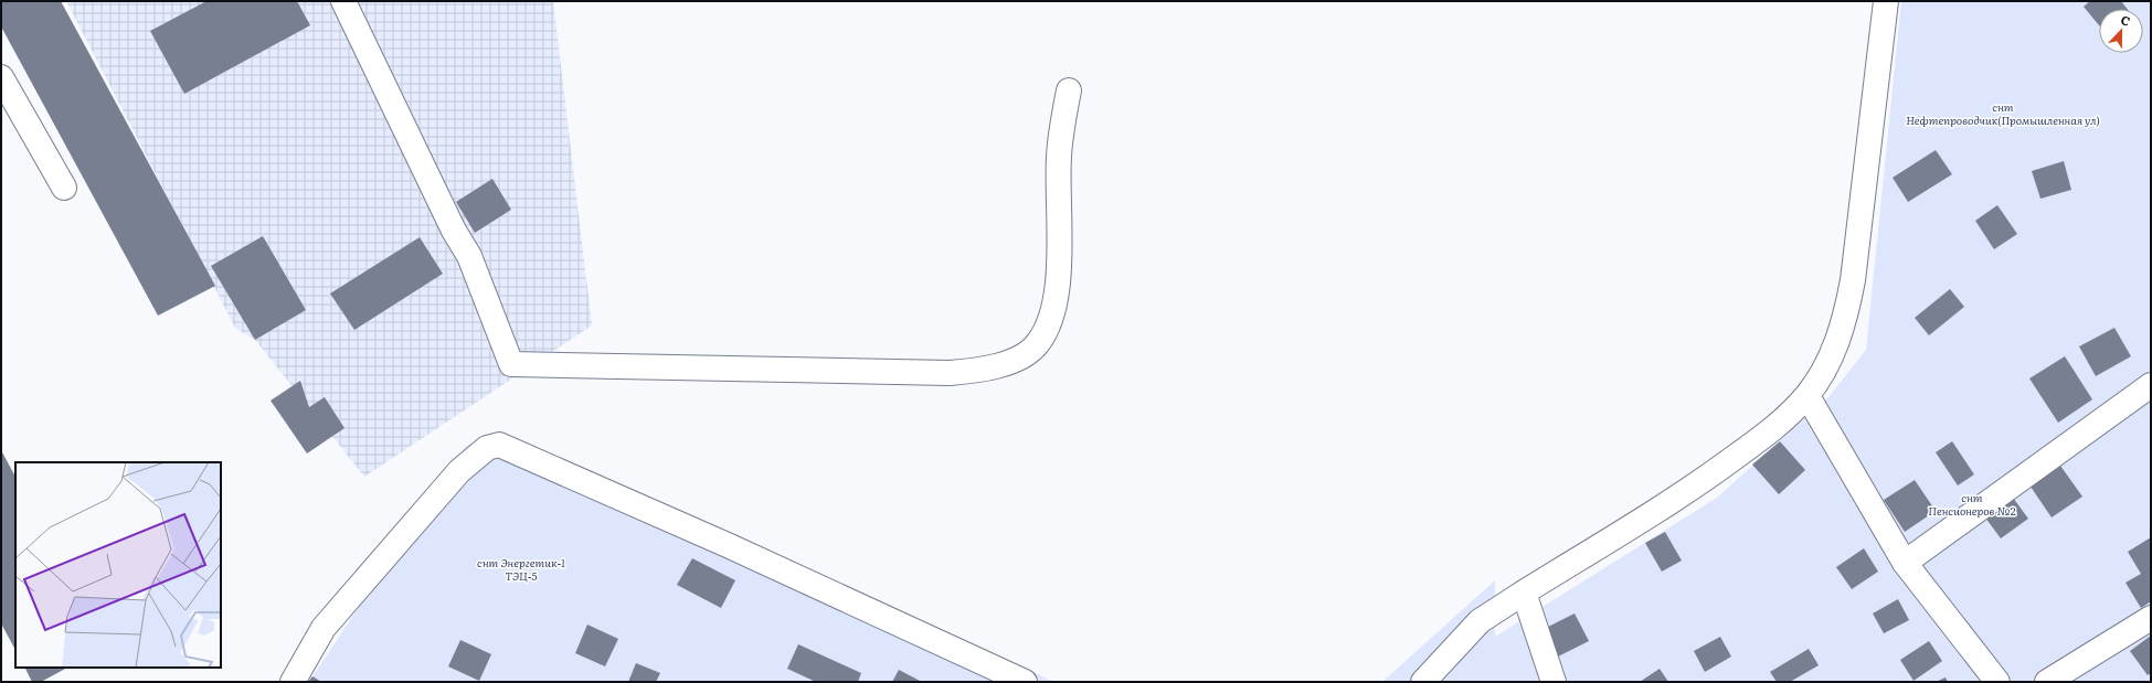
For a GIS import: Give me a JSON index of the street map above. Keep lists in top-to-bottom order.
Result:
{
  "parks": ["снт Нефтепроводчик(Промышленная ул)", "снт Пенсионеров №2", "снт Энергетик-1 ТЭЦ-5"],
  "north": "top"
}
